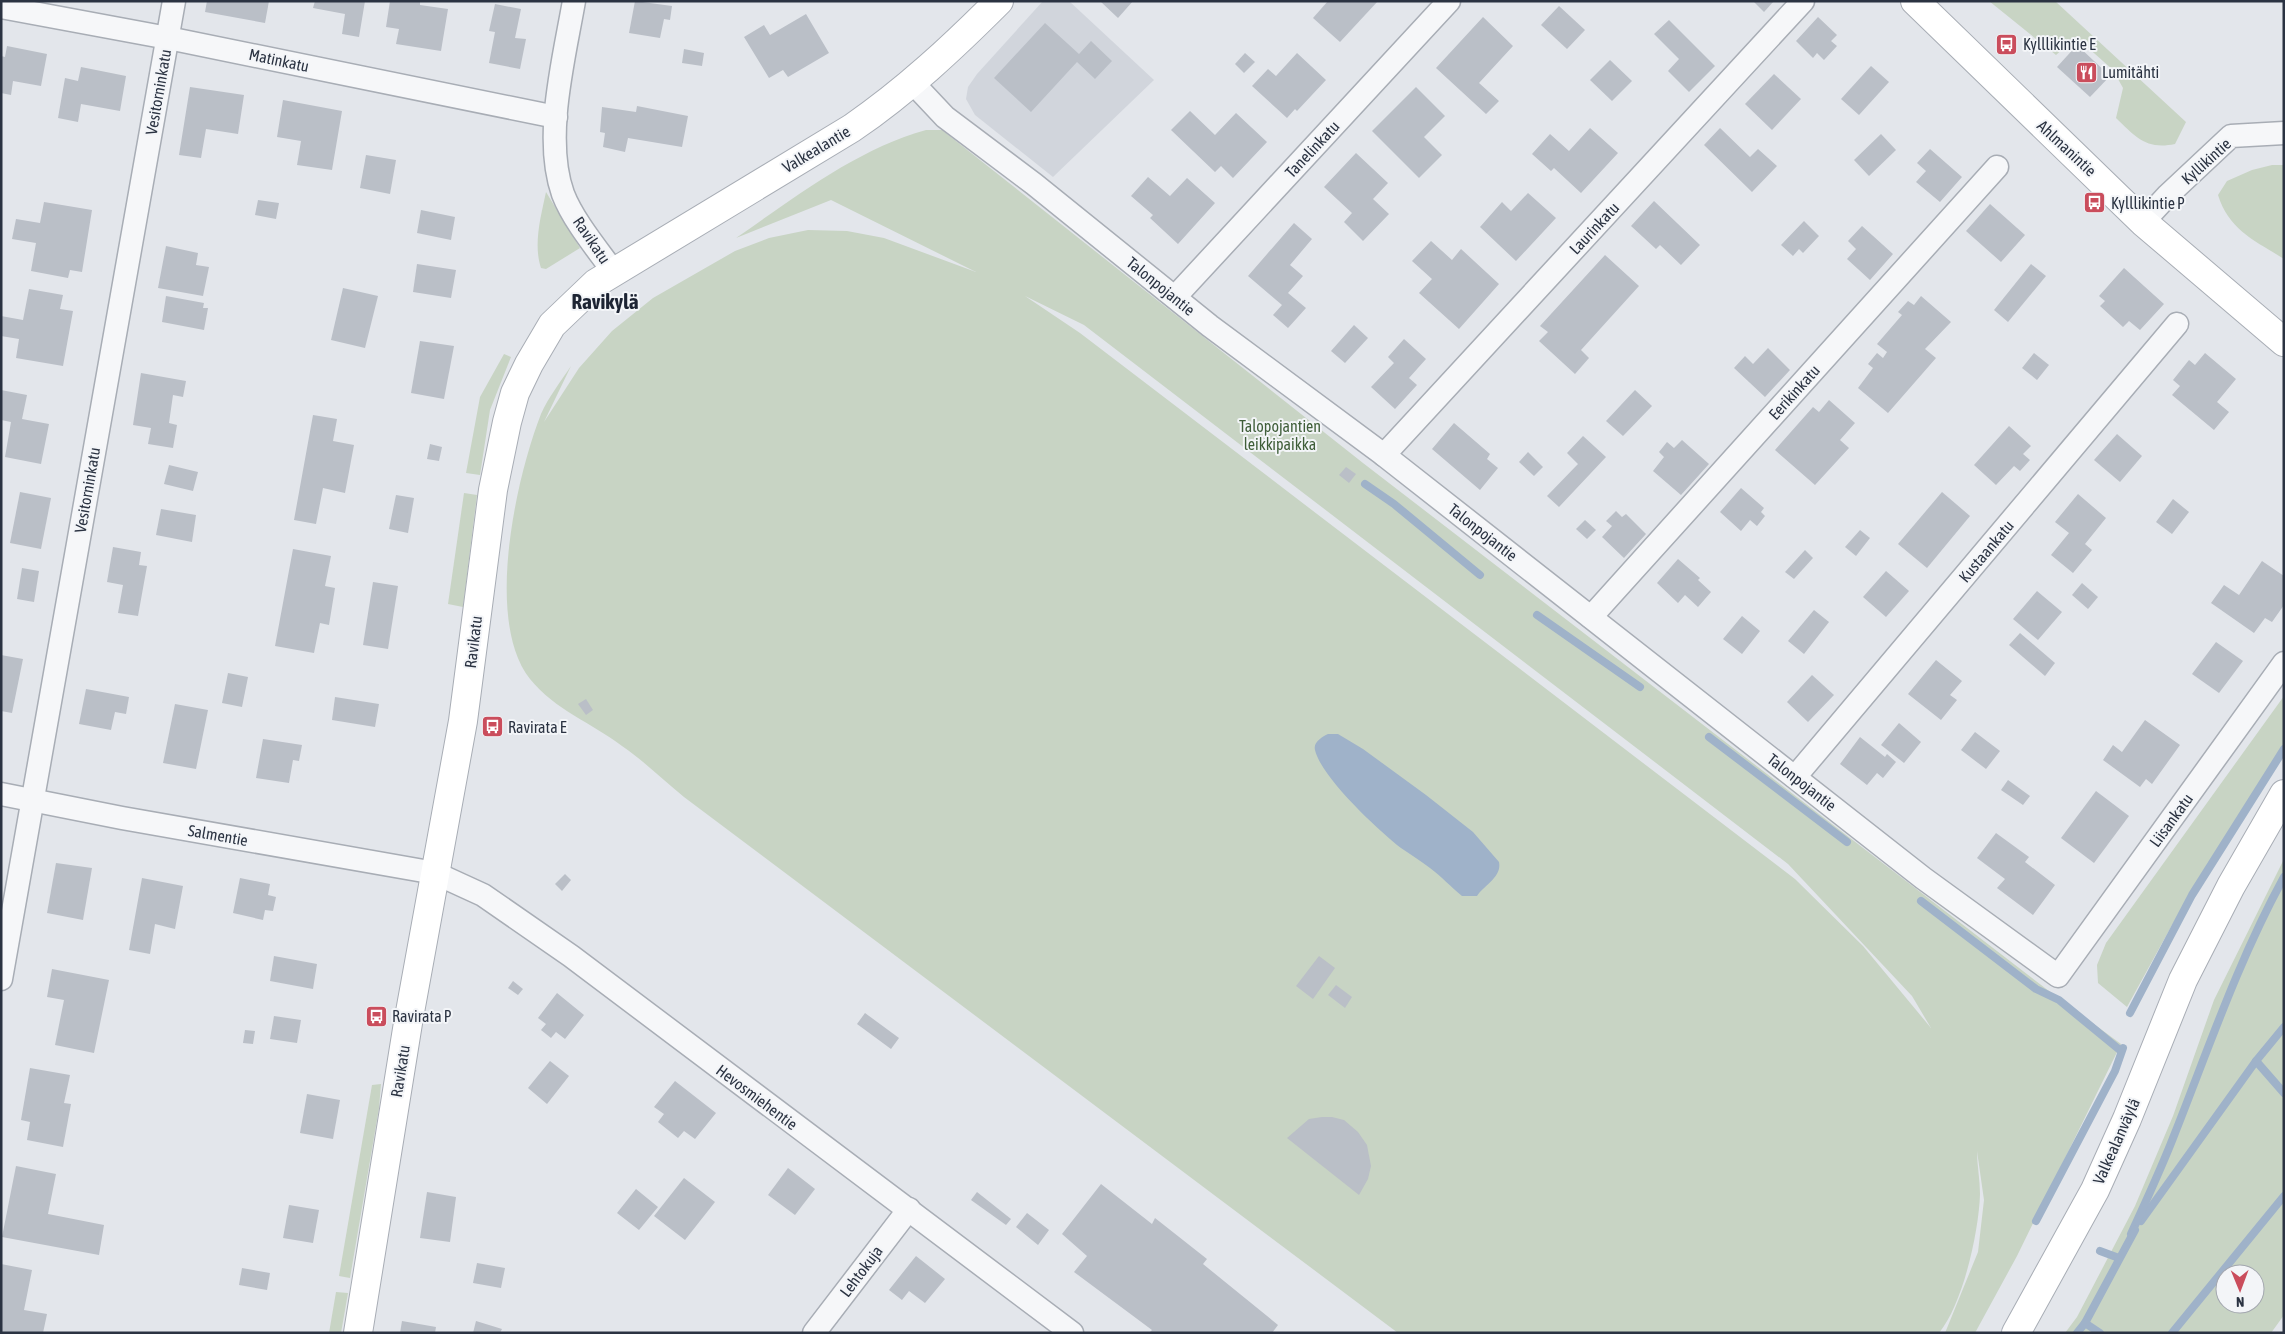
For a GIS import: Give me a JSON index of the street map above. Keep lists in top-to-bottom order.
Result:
{
  "streets": {
    "street": [
      "Matinkatu",
      "Vesitorninkatu",
      "Ahlmanintie",
      "Valkealantie",
      "Tanelinkatu",
      "Kyllikintie",
      "Laurinkatu",
      "Ravikatu",
      "Talonpojantie",
      "Eerikinkatu",
      "Kustaankatu",
      "Liisankatu",
      "Salmentie",
      "Hevosmiehentie",
      "Valkealanväylä",
      "Lehtokuja"
    ]
  },
  "crossings": [
    ["Matinkatu", "Vesitorninkatu"],
    ["Matinkatu", "Ravikatu"],
    ["Vesitorninkatu", "Salmentie"],
    ["Ahlmanintie", "Kyllikintie"],
    ["Valkealantie", "Ravikatu"],
    ["Valkealantie", "Talonpojantie"],
    ["Tanelinkatu", "Talonpojantie"],
    ["Laurinkatu", "Talonpojantie"],
    ["Ravikatu", "Salmentie"],
    ["Ravikatu", "Hevosmiehentie"],
    ["Talonpojantie", "Eerikinkatu"],
    ["Talonpojantie", "Kustaankatu"],
    ["Talonpojantie", "Liisankatu"],
    ["Salmentie", "Hevosmiehentie"],
    ["Hevosmiehentie", "Lehtokuja"]
  ],
  "districts": ["Ravikylä"],
  "parks": ["Talopojantien leikkipaikka"],
  "places": {
    "bus stop": [
      "Kylllikintie E",
      "Kylllikintie P",
      "Ravirata E",
      "Ravirata P"
    ],
    "restaurant": ["Lumitähti"]
  },
  "north": "bottom"
}
